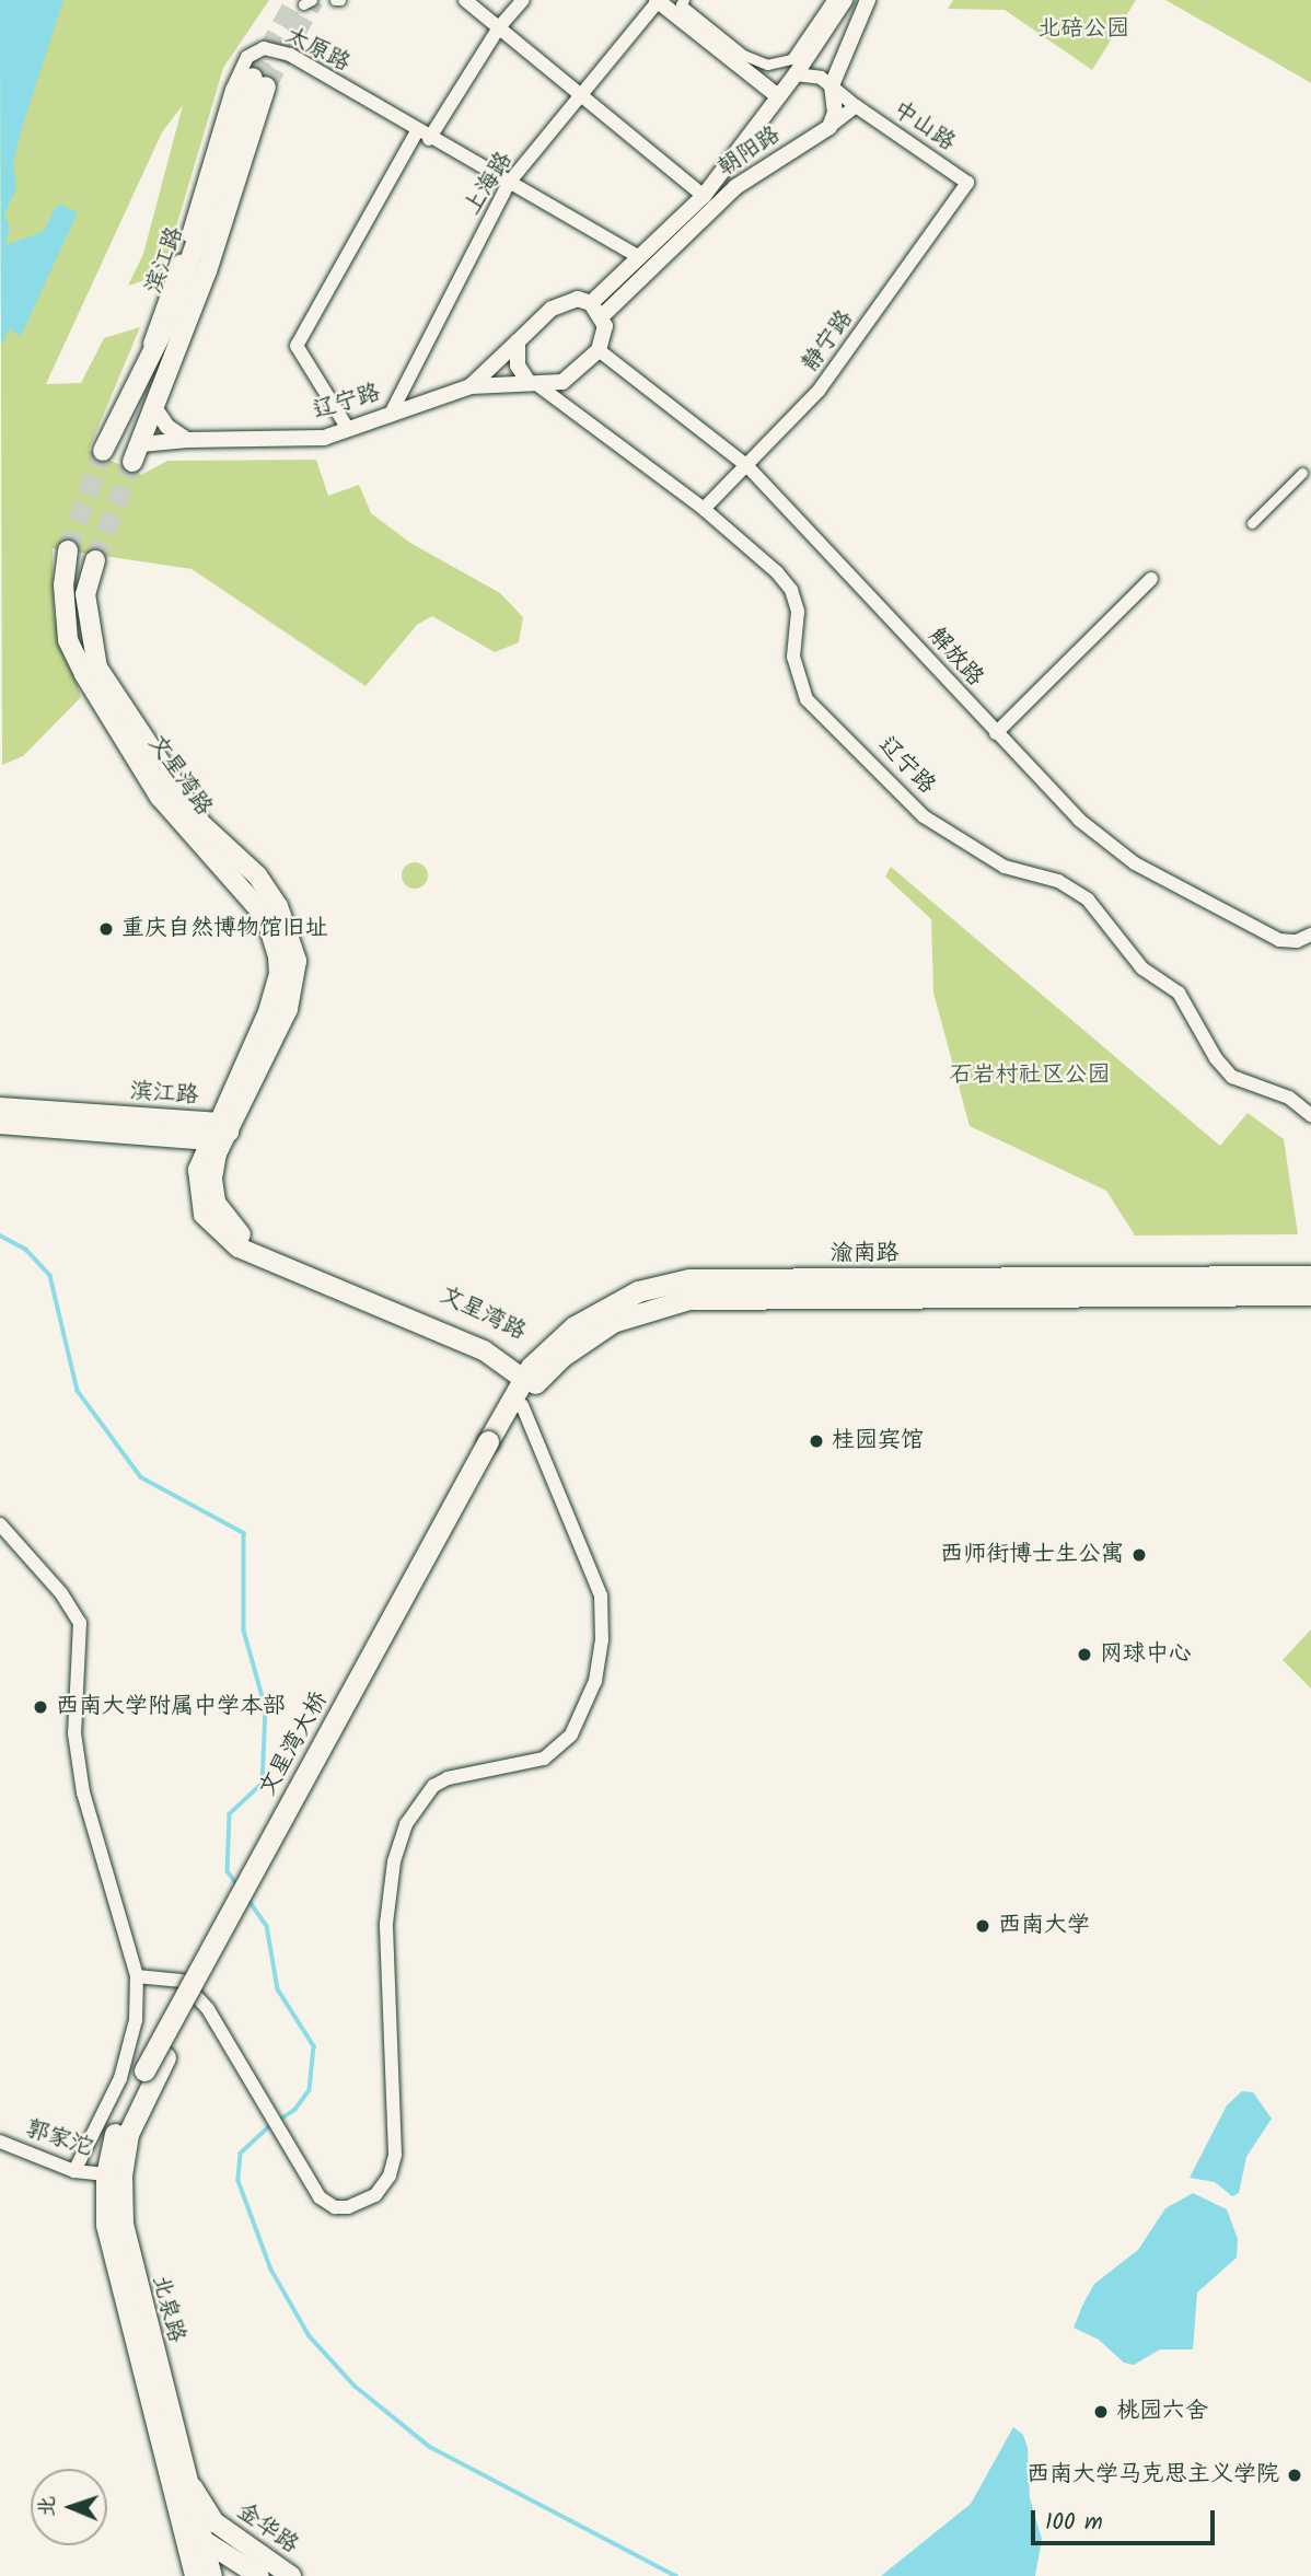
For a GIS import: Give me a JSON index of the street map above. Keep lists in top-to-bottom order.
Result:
{
  "streets": {
    "highway": ["渝南路", "文星湾大桥", "北泉路"],
    "main road": ["滨江路", "文星湾路", "金华路"],
    "street": [
      "太原路",
      "中山路",
      "朝阳路",
      "上海路",
      "静宁路",
      "辽宁路",
      "解放路",
      "郭家沱"
    ]
  },
  "crossings": [
    ["太原路", "上海路"],
    ["太原路", "滨江路"],
    ["中山路", "静宁路"],
    ["朝阳路", "辽宁路"],
    ["朝阳路", "解放路"],
    ["上海路", "辽宁路"],
    ["滨江路", "辽宁路"],
    ["滨江路", "文星湾路"],
    ["静宁路", "辽宁路"],
    ["静宁路", "解放路"],
    ["辽宁路", "解放路"],
    ["文星湾路", "渝南路"],
    ["渝南路", "文星湾大桥"],
    ["文星湾大桥", "北泉路"],
    ["郭家沱", "北泉路"],
    ["北泉路", "金华路"]
  ],
  "parks": ["北碚公园", "石岩村社区公园"],
  "places": [
    "重庆自然博物馆旧址",
    "桂园宾馆",
    "西师街博士生公寓",
    "网球中心",
    "西南大学附属中学本部",
    "西南大学",
    "桃园六舍",
    "西南大学马克思主义学院"
  ],
  "scale_bar": "100 m",
  "north": "left"
}
